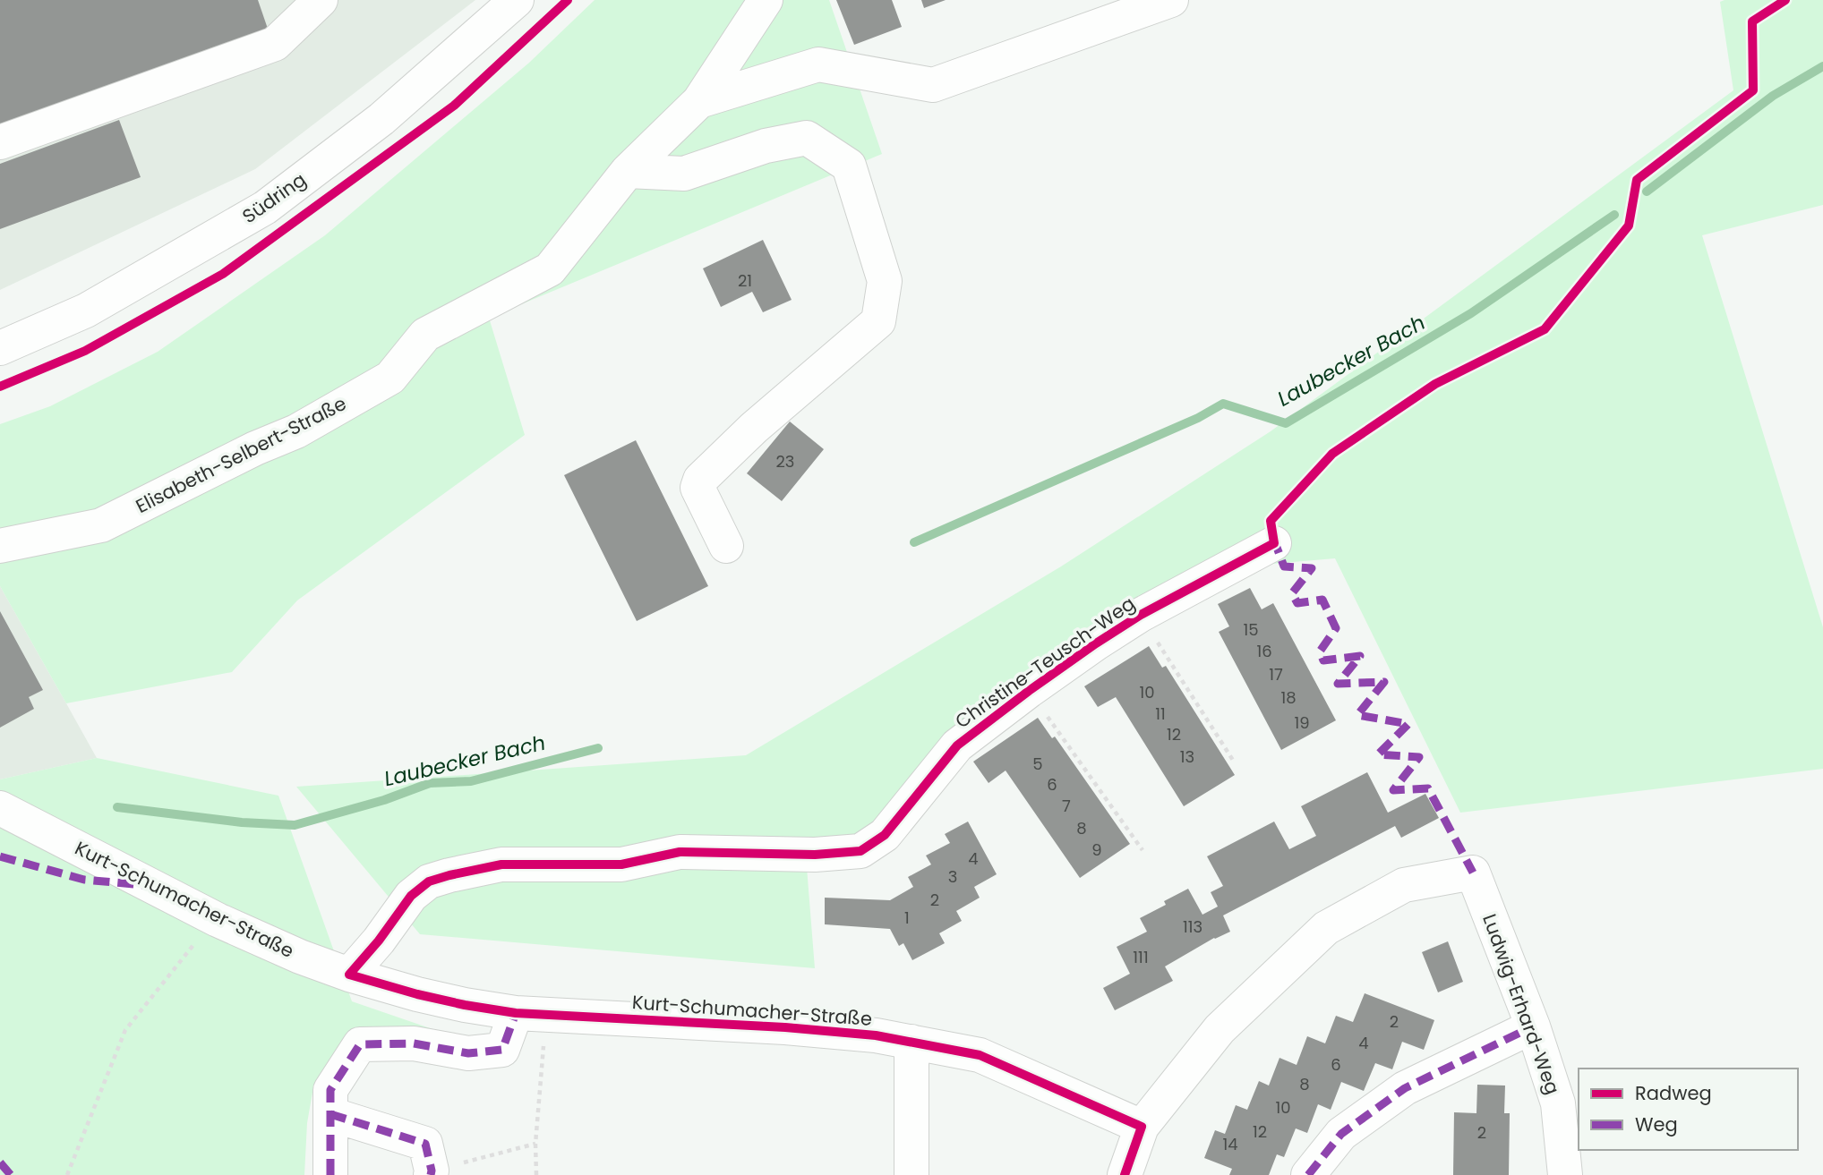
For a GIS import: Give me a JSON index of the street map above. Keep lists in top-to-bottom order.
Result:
{
  "streets": {
    "street": [
      "Südring",
      "Elisabeth-Selbert-Straße",
      "Christine-Teusch-Weg",
      "Kurt-Schumacher-Straße",
      "Ludwig-Erhard-Weg"
    ]
  },
  "crossings": [
    ["Christine-Teusch-Weg", "Kurt-Schumacher-Straße"],
    ["Kurt-Schumacher-Straße", "Ludwig-Erhard-Weg"]
  ],
  "water": ["Laubecker Bach"],
  "house_numbers": [
    "21",
    "23",
    "15",
    "16",
    "17",
    "10",
    "18",
    "11",
    "19",
    "12",
    "13",
    "5",
    "6",
    "7",
    "8",
    "9",
    "4",
    "3",
    "2",
    "1",
    "113",
    "111",
    "2",
    "4",
    "6",
    "8",
    "10",
    "12",
    "2",
    "14"
  ],
  "legend": ["Radweg", "Weg"]
}
